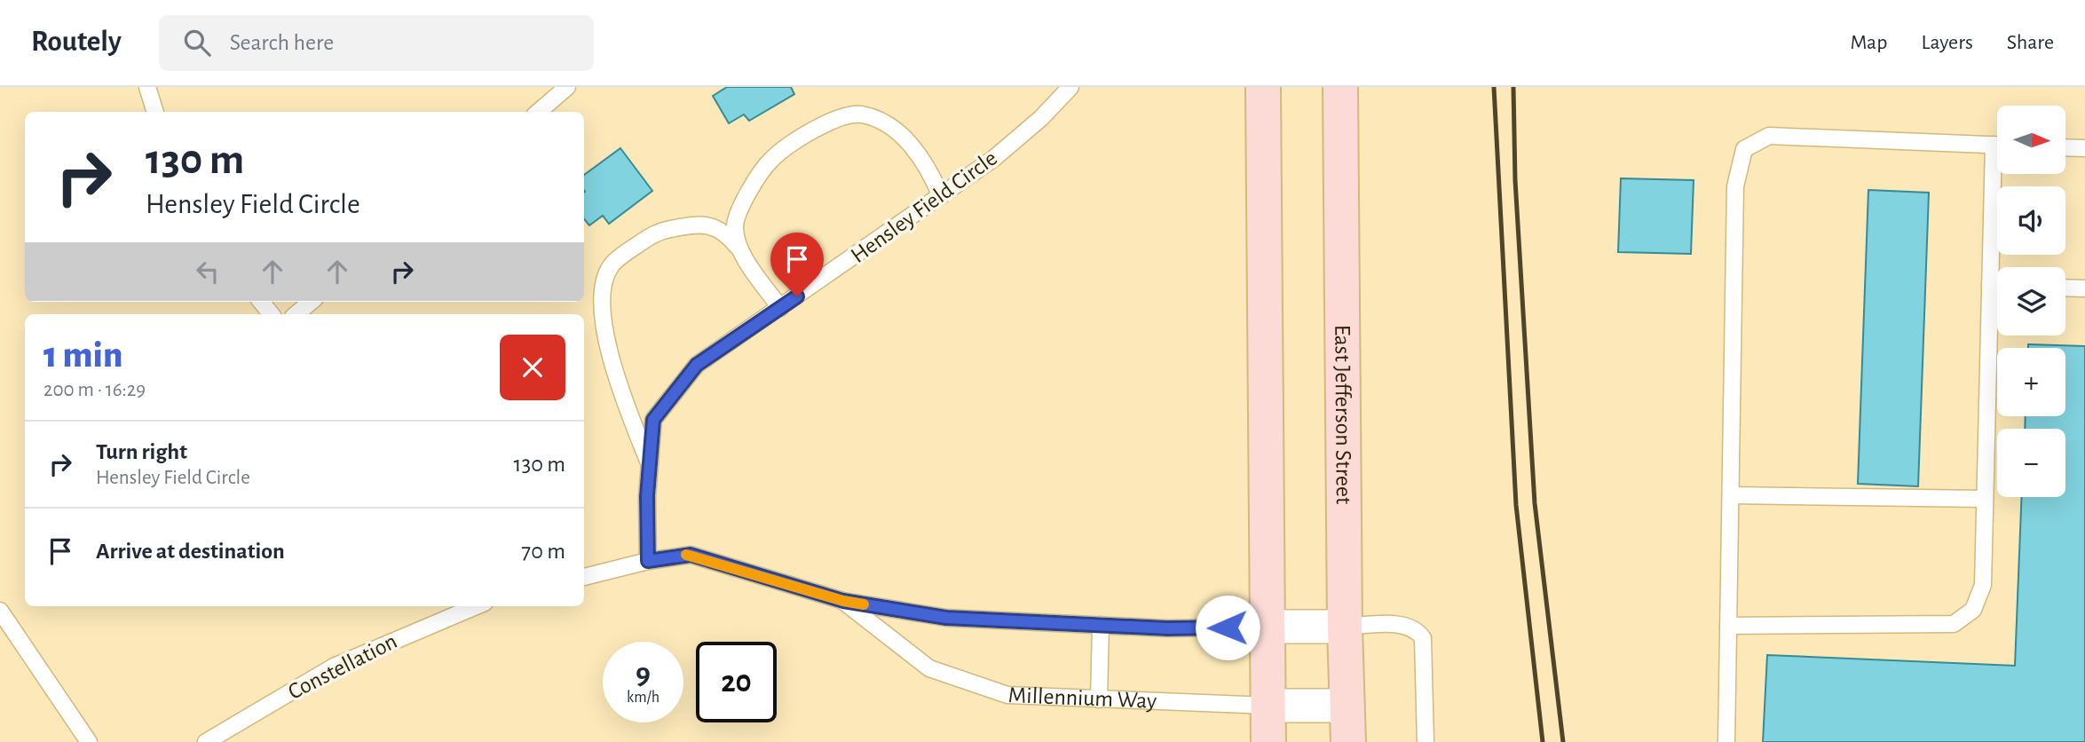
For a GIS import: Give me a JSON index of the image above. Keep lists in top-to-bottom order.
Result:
{
  "streets": {
    "main road": ["East Jefferson Street"],
    "street": ["Millennium Way"],
    "lane": ["Hensley Field Circle", "Constellation"]
  },
  "crossings": [
    ["Hensley Field Circle", "Millennium Way"],
    ["East Jefferson Street", "Millennium Way"]
  ],
  "north": "right",
  "page": {
    "header": "Routely",
    "search": "Search here",
    "nav": ["Map", "Layers", "Share"],
    "map_buttons": ["+", "−"],
    "turn": ["130 m", "Hensley Field Circle"],
    "heading": ["1 min", "200 m · 16:29"],
    "list": [
      {
        "name": "Turn right",
        "note": "Hensley Field Circle",
        "value": "130 m"
      },
      {
        "name": "Arrive at destination",
        "value": "70 m"
      }
    ],
    "speed": "9 km/h",
    "limit": "20"
  }
}
